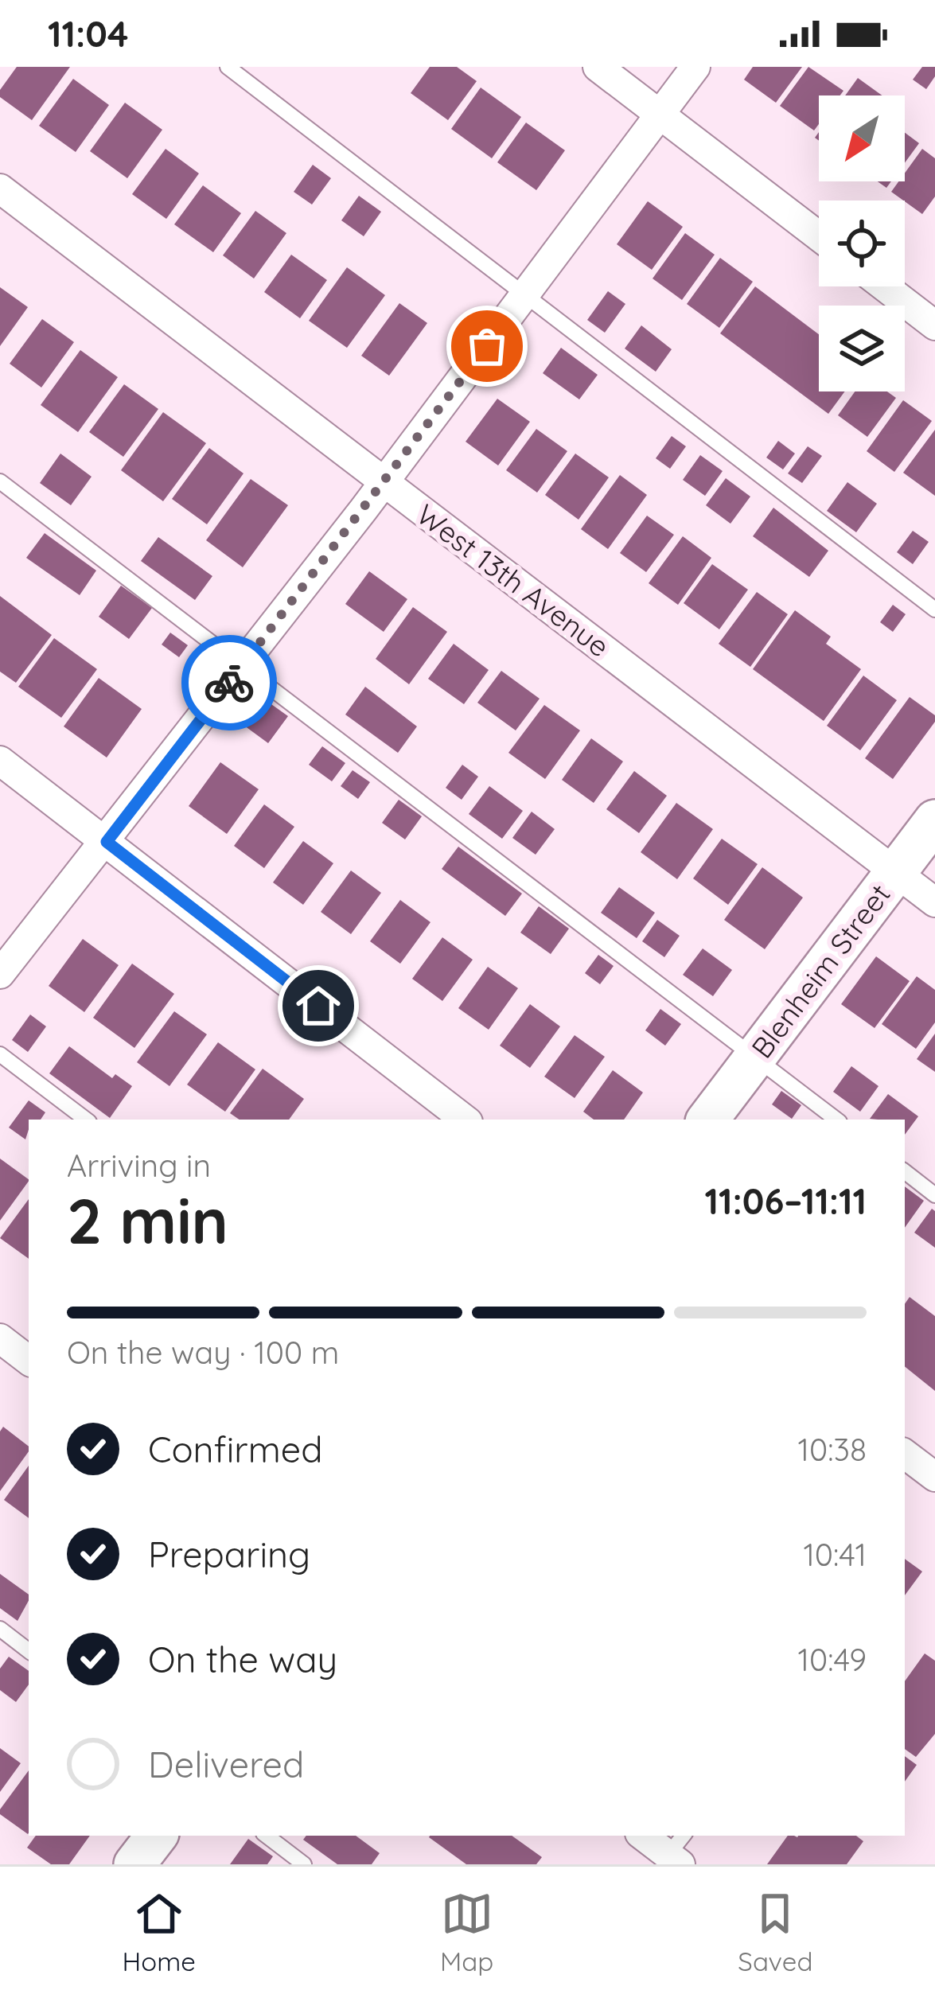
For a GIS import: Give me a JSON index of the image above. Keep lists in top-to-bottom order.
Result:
{
  "streets": {
    "street": ["West 13th Avenue", "Blenheim Street"]
  },
  "crossings": [
    ["West 13th Avenue", "Blenheim Street"]
  ],
  "north": "bottom left",
  "page": {
    "status": "11:04",
    "heading": ["2 min", "Arriving in", "11:06–11:11"],
    "bar": "On the way · 100 m",
    "list": [
      ["Confirmed", "10:38"],
      ["Preparing", "10:41"],
      ["On the way", "10:49"],
      "Delivered"
    ],
    "tabs": ["Home", "Map", "Saved"]
  }
}
